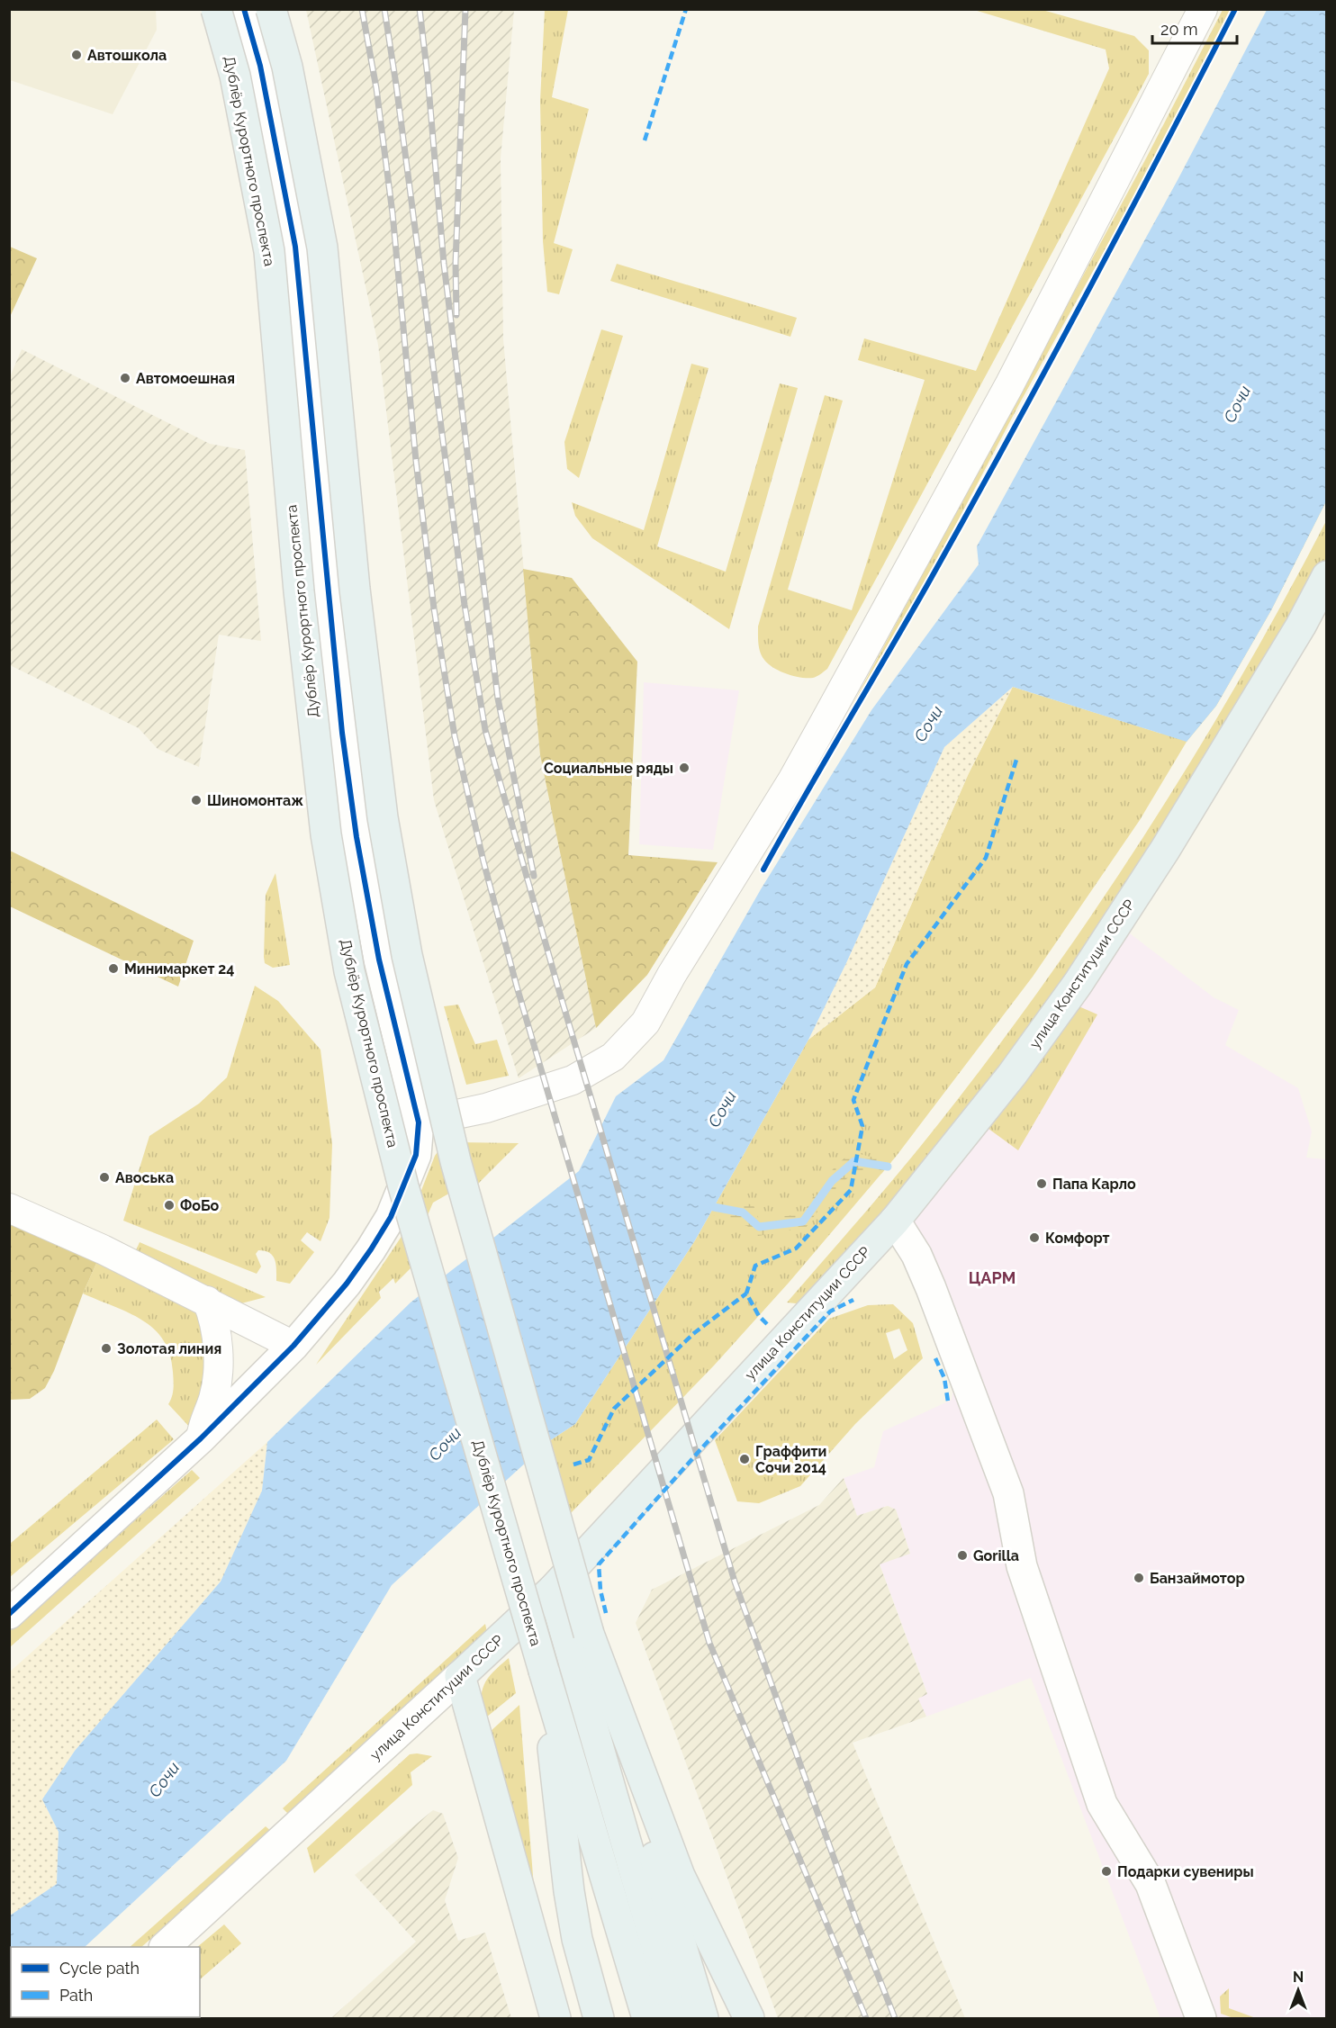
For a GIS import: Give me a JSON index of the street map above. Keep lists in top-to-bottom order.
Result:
{
  "streets": {
    "main road": ["Дублёр Курортного проспекта", "улица Конституции СССР"]
  },
  "districts": ["ЦАРМ"],
  "water": ["Сочи"],
  "places": [
    "Автошкола",
    "Автомоешная",
    "Социальные ряды",
    "Шиномонтаж",
    "Минимаркет 24",
    "Авоська",
    "Папа Карло",
    "ФоБо",
    "Комфорт",
    "Золотая линия",
    "Граффити Сочи 2014",
    "Gorilla",
    "Банзаймотор",
    "Подарки сувениры"
  ],
  "legend": ["Cycle path", "Path"],
  "scale_bar": "20 m",
  "north": "top"
}
